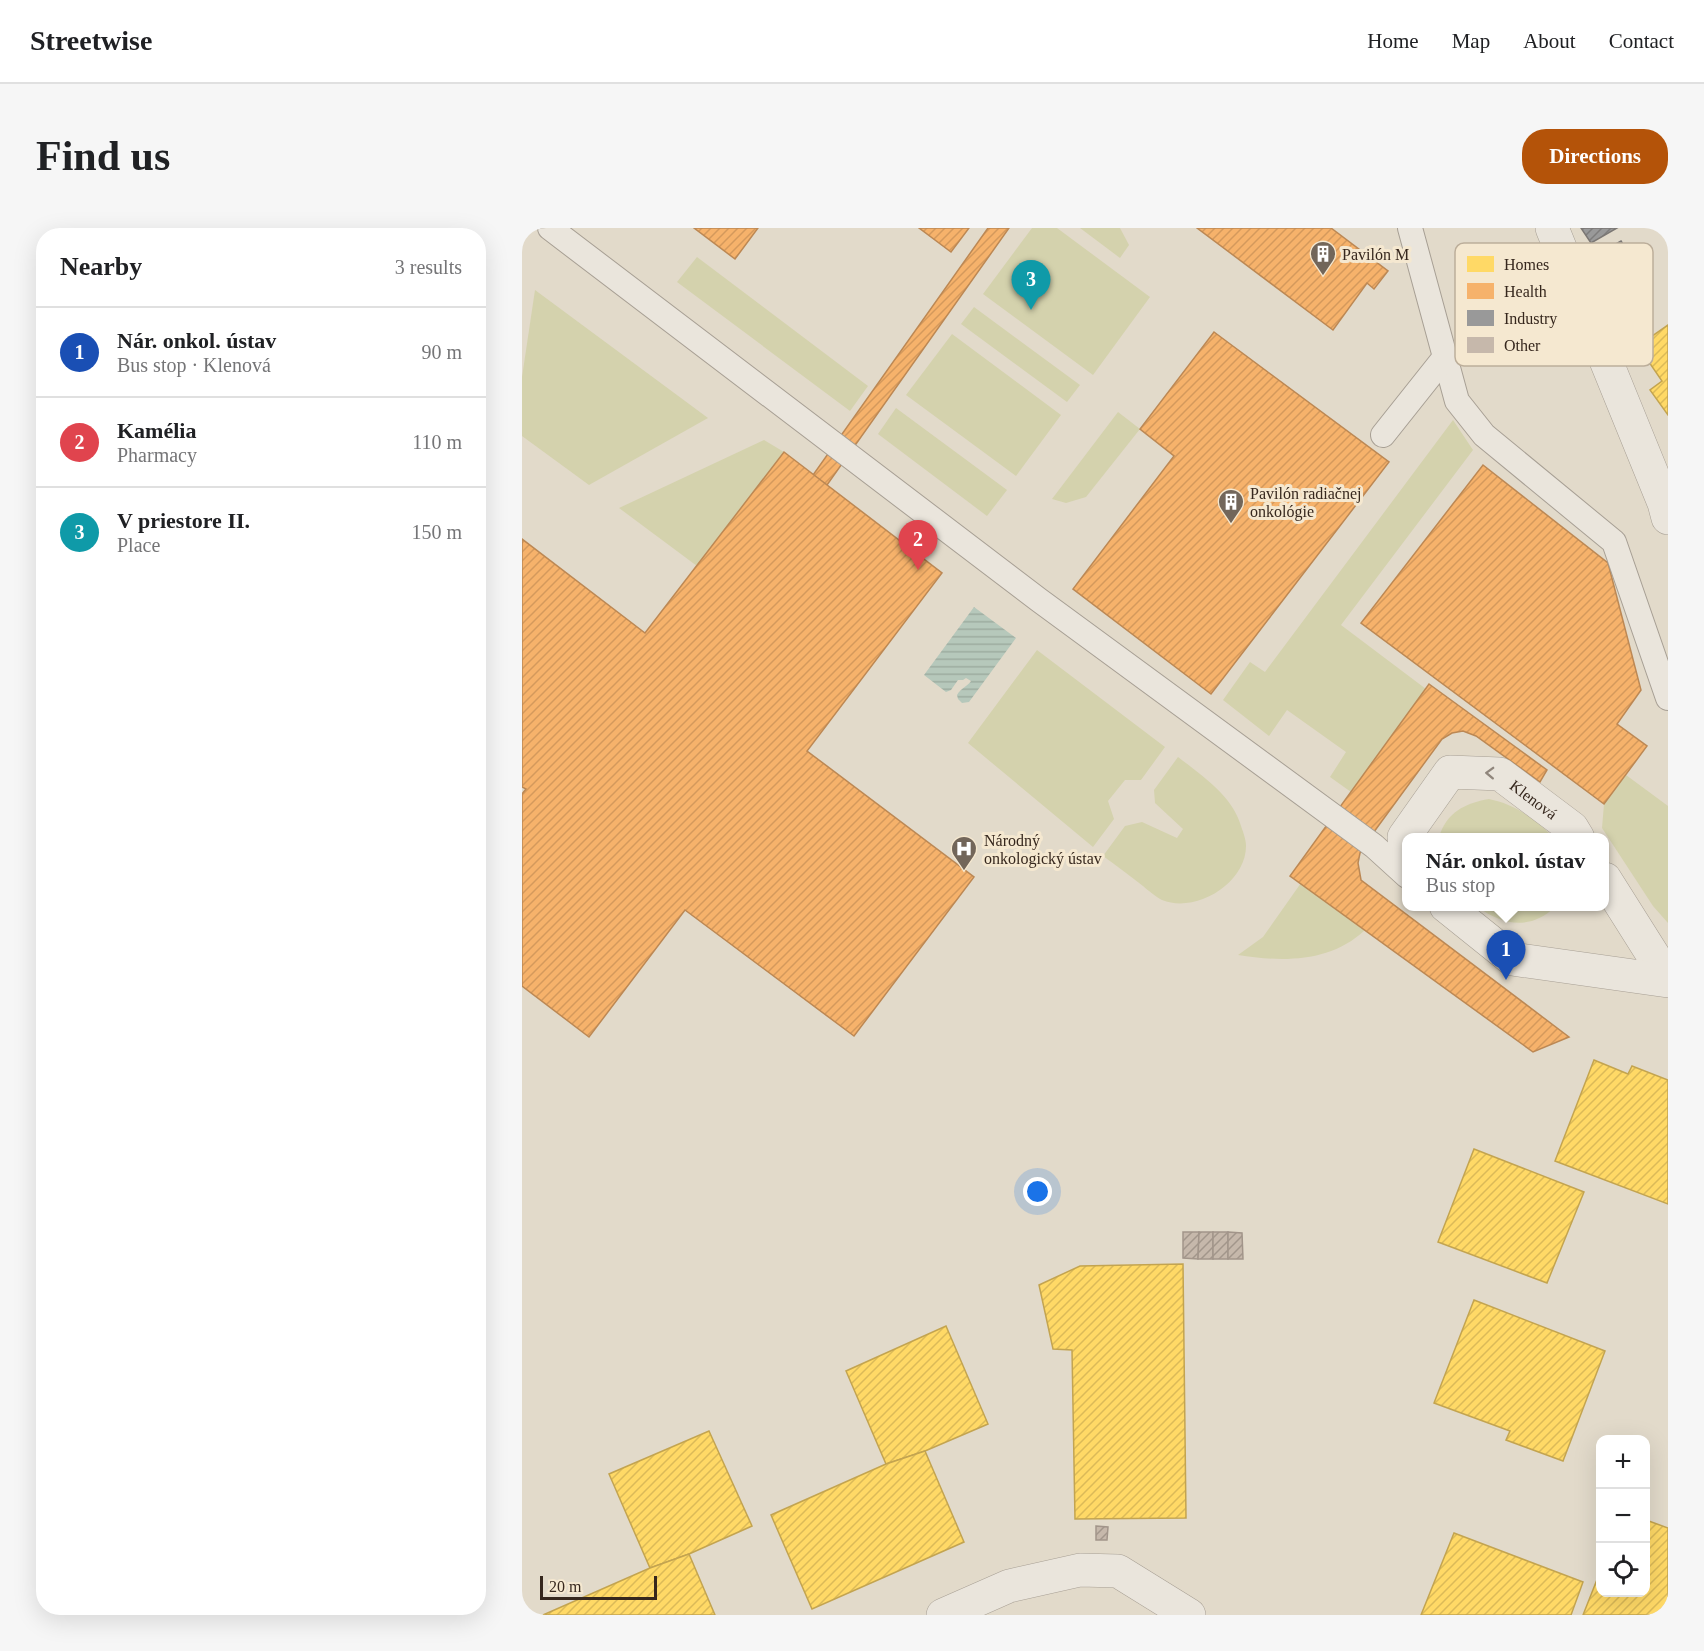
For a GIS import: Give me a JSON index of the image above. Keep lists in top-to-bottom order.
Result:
{
  "streets": {
    "street": ["Klenová"]
  },
  "places": {
    "building": ["Pavilón M", "Pavilón radiačnej onkológie"],
    "hospital": ["Národný onkologický ústav"]
  },
  "legend": [
    "Homes",
    "Health",
    "Industry",
    "Other"
  ],
  "scale_bar": "20 m",
  "page": {
    "header": "Streetwise",
    "nav": [
      "Home",
      "Map",
      "About",
      "Contact"
    ],
    "buttons": "Directions",
    "title": "Find us",
    "heading": ["Nearby", "3 results"],
    "pins": ["3", "2", "1"],
    "list": [
      {
        "mark": "1",
        "name": "Nár. onkol. ústav",
        "note": "Bus stop · Klenová",
        "value": "90 m"
      },
      {
        "mark": "2",
        "name": "Kamélia",
        "note": "Pharmacy",
        "value": "110 m"
      },
      {
        "mark": "3",
        "name": "V priestore II.",
        "note": "Place",
        "value": "150 m"
      }
    ],
    "popup": ["Nár. onkol. ústav", "Bus stop"],
    "map_buttons": ["+", "−"],
    "scale": "20 m"
  }
}
